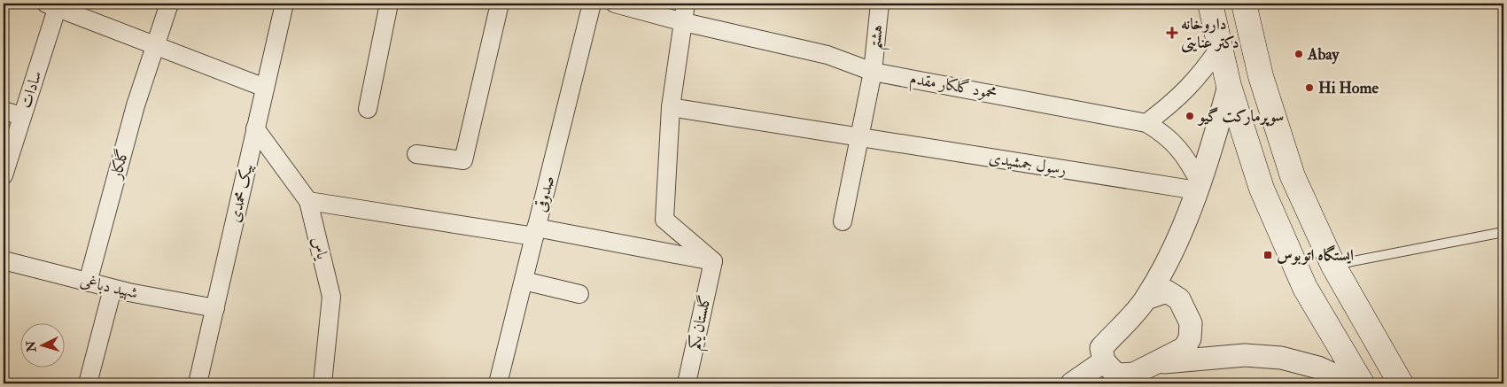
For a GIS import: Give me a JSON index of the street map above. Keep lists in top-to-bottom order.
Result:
{
  "streets": {
    "street": [
      "هشتم",
      "محمود گلکار مقدم",
      "سادات",
      "گلکار",
      "رسول جمشیدی",
      "بیک محمدی",
      "صدوقی",
      "یاس",
      "شهید دباغی",
      "گلستان یکم"
    ]
  },
  "crossings": [
    ["هشتم", "محمود گلکار مقدم"],
    ["هشتم", "رسول جمشیدی"],
    ["محمود گلکار مقدم", "رسول جمشیدی"],
    ["گلکار", "شهید دباغی"],
    ["بیک محمدی", "یاس"],
    ["بیک محمدی", "شهید دباغی"]
  ],
  "places": {
    "health": ["داروخانه دکتر عنایتی"],
    "other": ["Abay", "Hi Home", "سوپرمارکت گیو"],
    "transit": ["ایستگاه اتوبوس"]
  },
  "north": "left"
}
